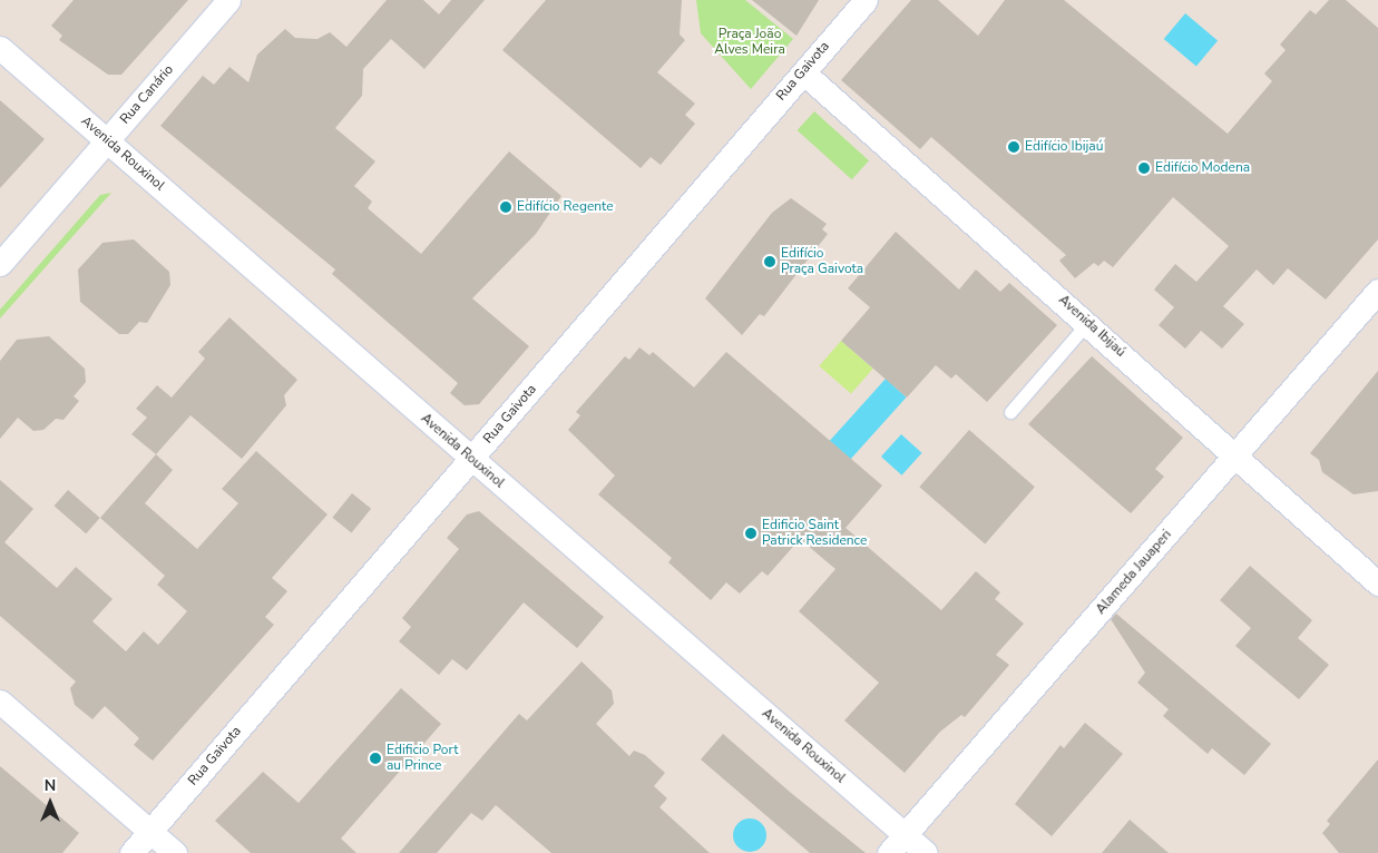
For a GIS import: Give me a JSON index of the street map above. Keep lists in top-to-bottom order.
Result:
{
  "streets": {
    "street": [
      "Rua Gaivota",
      "Rua Canário",
      "Avenida Rouxinol",
      "Avenida Ibijaú",
      "Alameda Jauaperi"
    ]
  },
  "crossings": [
    ["Rua Gaivota", "Avenida Rouxinol"],
    ["Rua Gaivota", "Avenida Ibijaú"],
    ["Rua Canário", "Avenida Rouxinol"],
    ["Avenida Rouxinol", "Alameda Jauaperi"],
    ["Avenida Ibijaú", "Alameda Jauaperi"]
  ],
  "parks": ["Praça João Alves Meira"],
  "places": [
    "Edifício Ibijaú",
    "Edifício Modena",
    "Edifício Regente",
    "Edifício Praça Gaivota",
    "Edificio Saint Patrick Residence",
    "Edificio Port au Prince"
  ],
  "north": "top"
}
